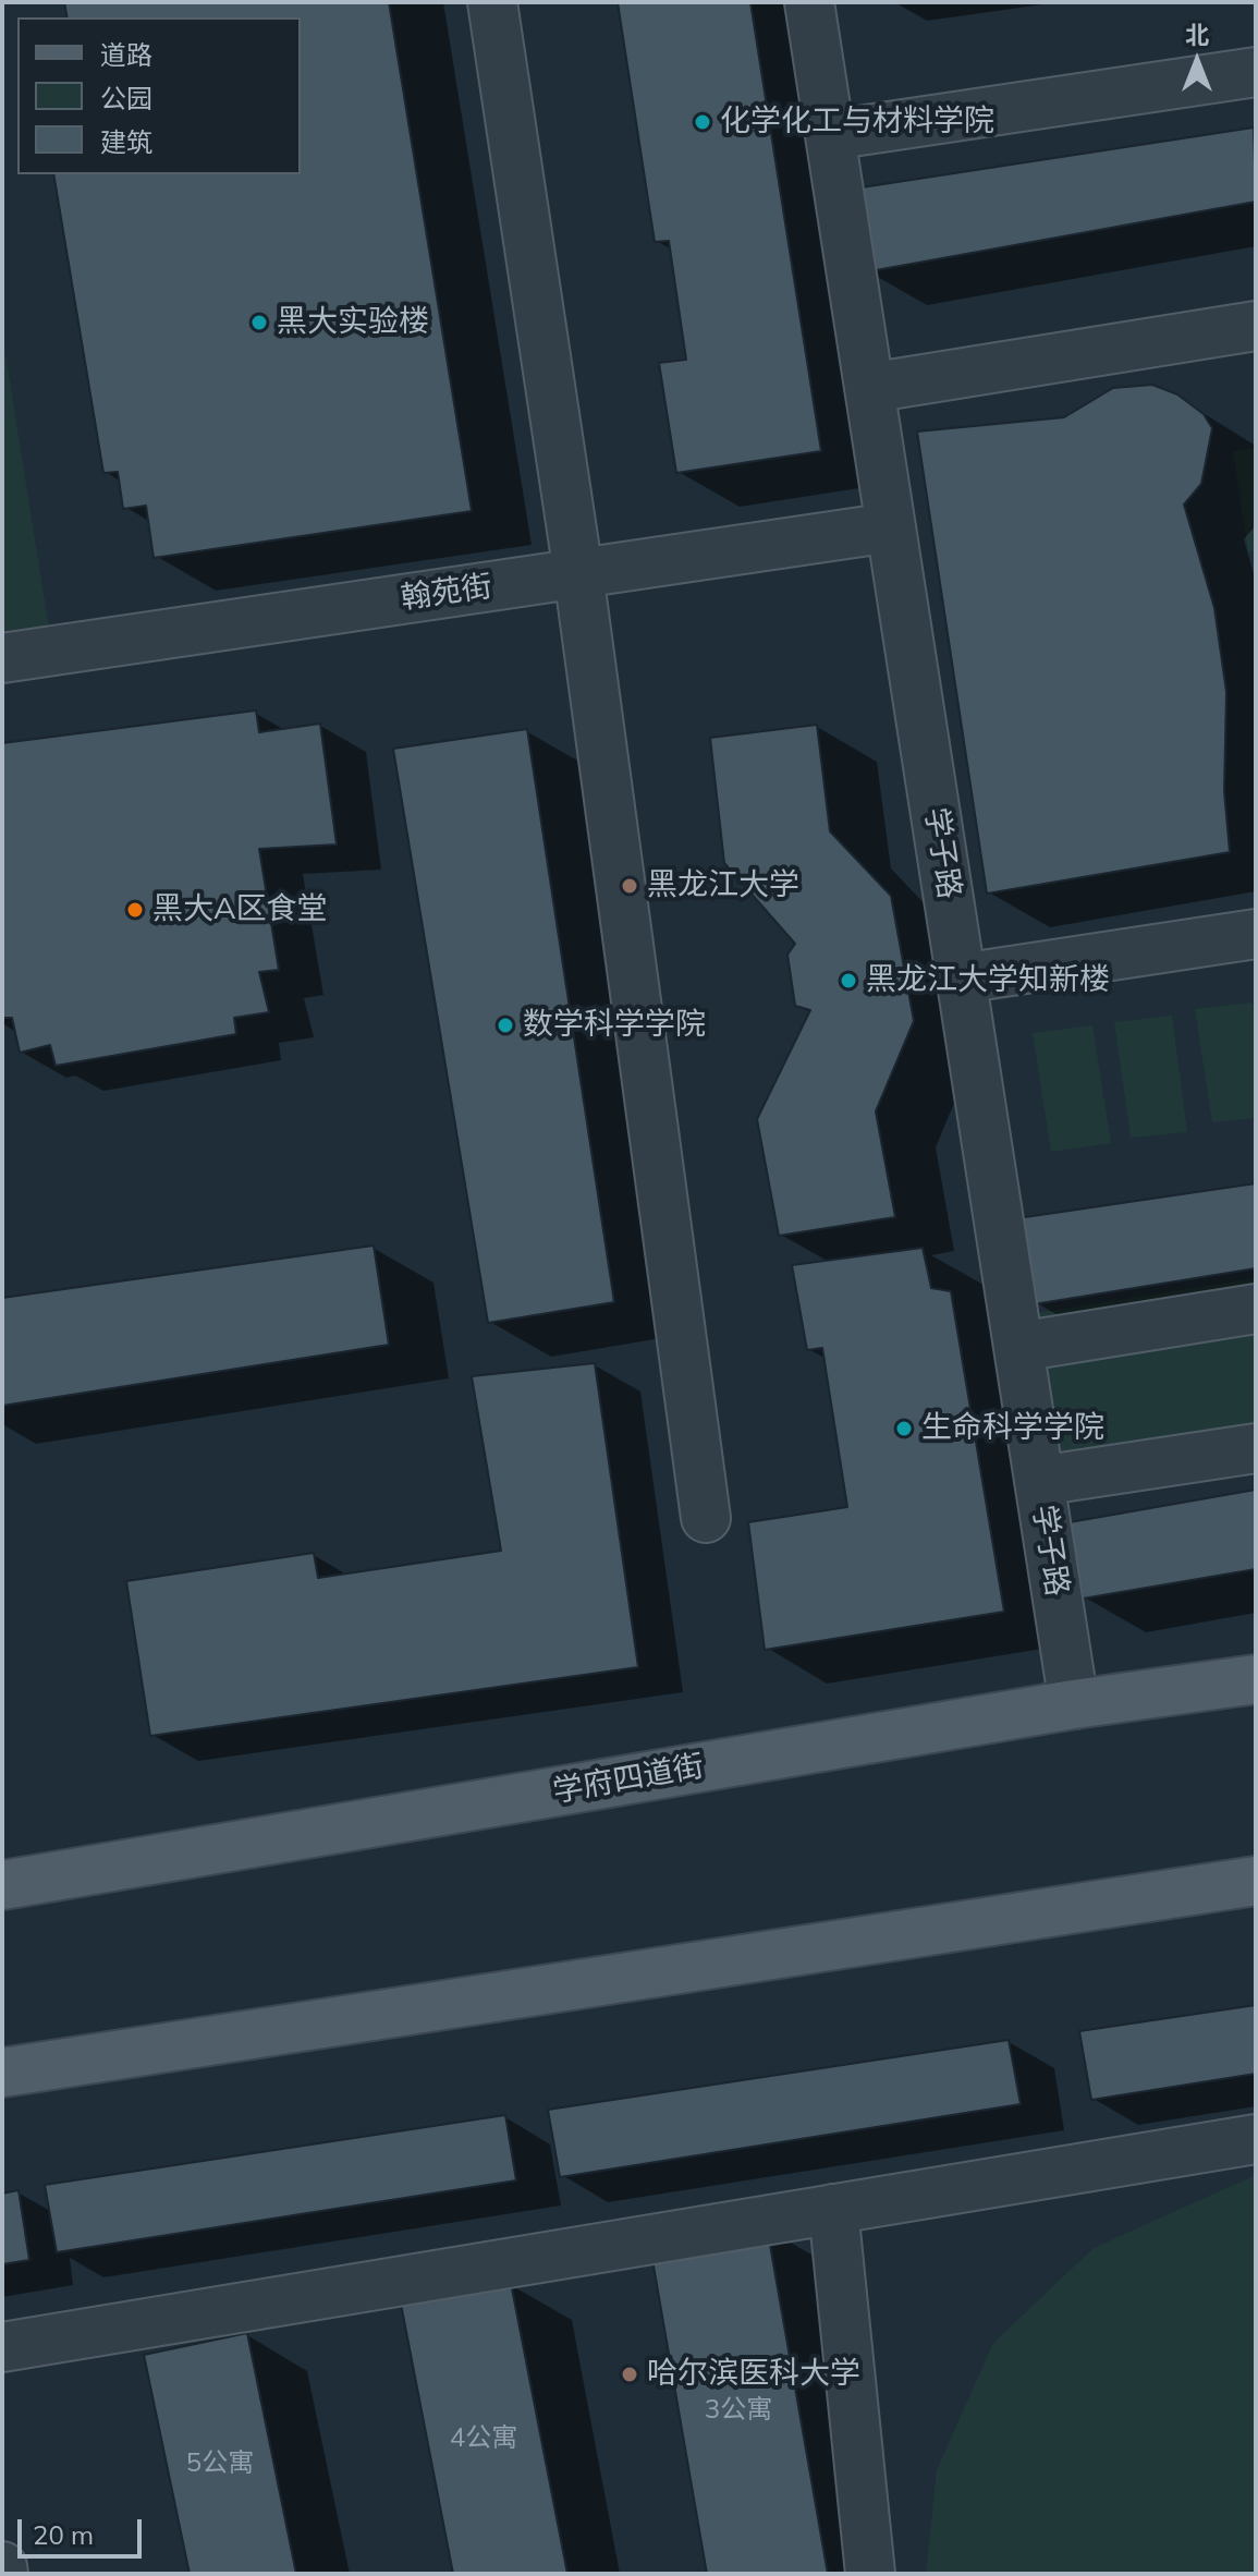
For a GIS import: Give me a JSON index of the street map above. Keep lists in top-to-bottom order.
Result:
{
  "streets": {
    "main road": ["学府四道街"],
    "street": ["翰苑街", "学子路"]
  },
  "crossings": [
    ["翰苑街", "学子路"],
    ["学子路", "学府四道街"]
  ],
  "places": [
    "化学化工与材料学院",
    "黑大实验楼",
    "黑龙江大学",
    "黑大A区食堂",
    "黑龙江大学知新楼",
    "数学科学学院",
    "生命科学学院",
    "哈尔滨医科大学"
  ],
  "house_numbers": ["3公寓", "4公寓", "5公寓"],
  "legend": ["道路", "公园", "建筑"],
  "scale_bar": "20 m",
  "north": "top"
}
